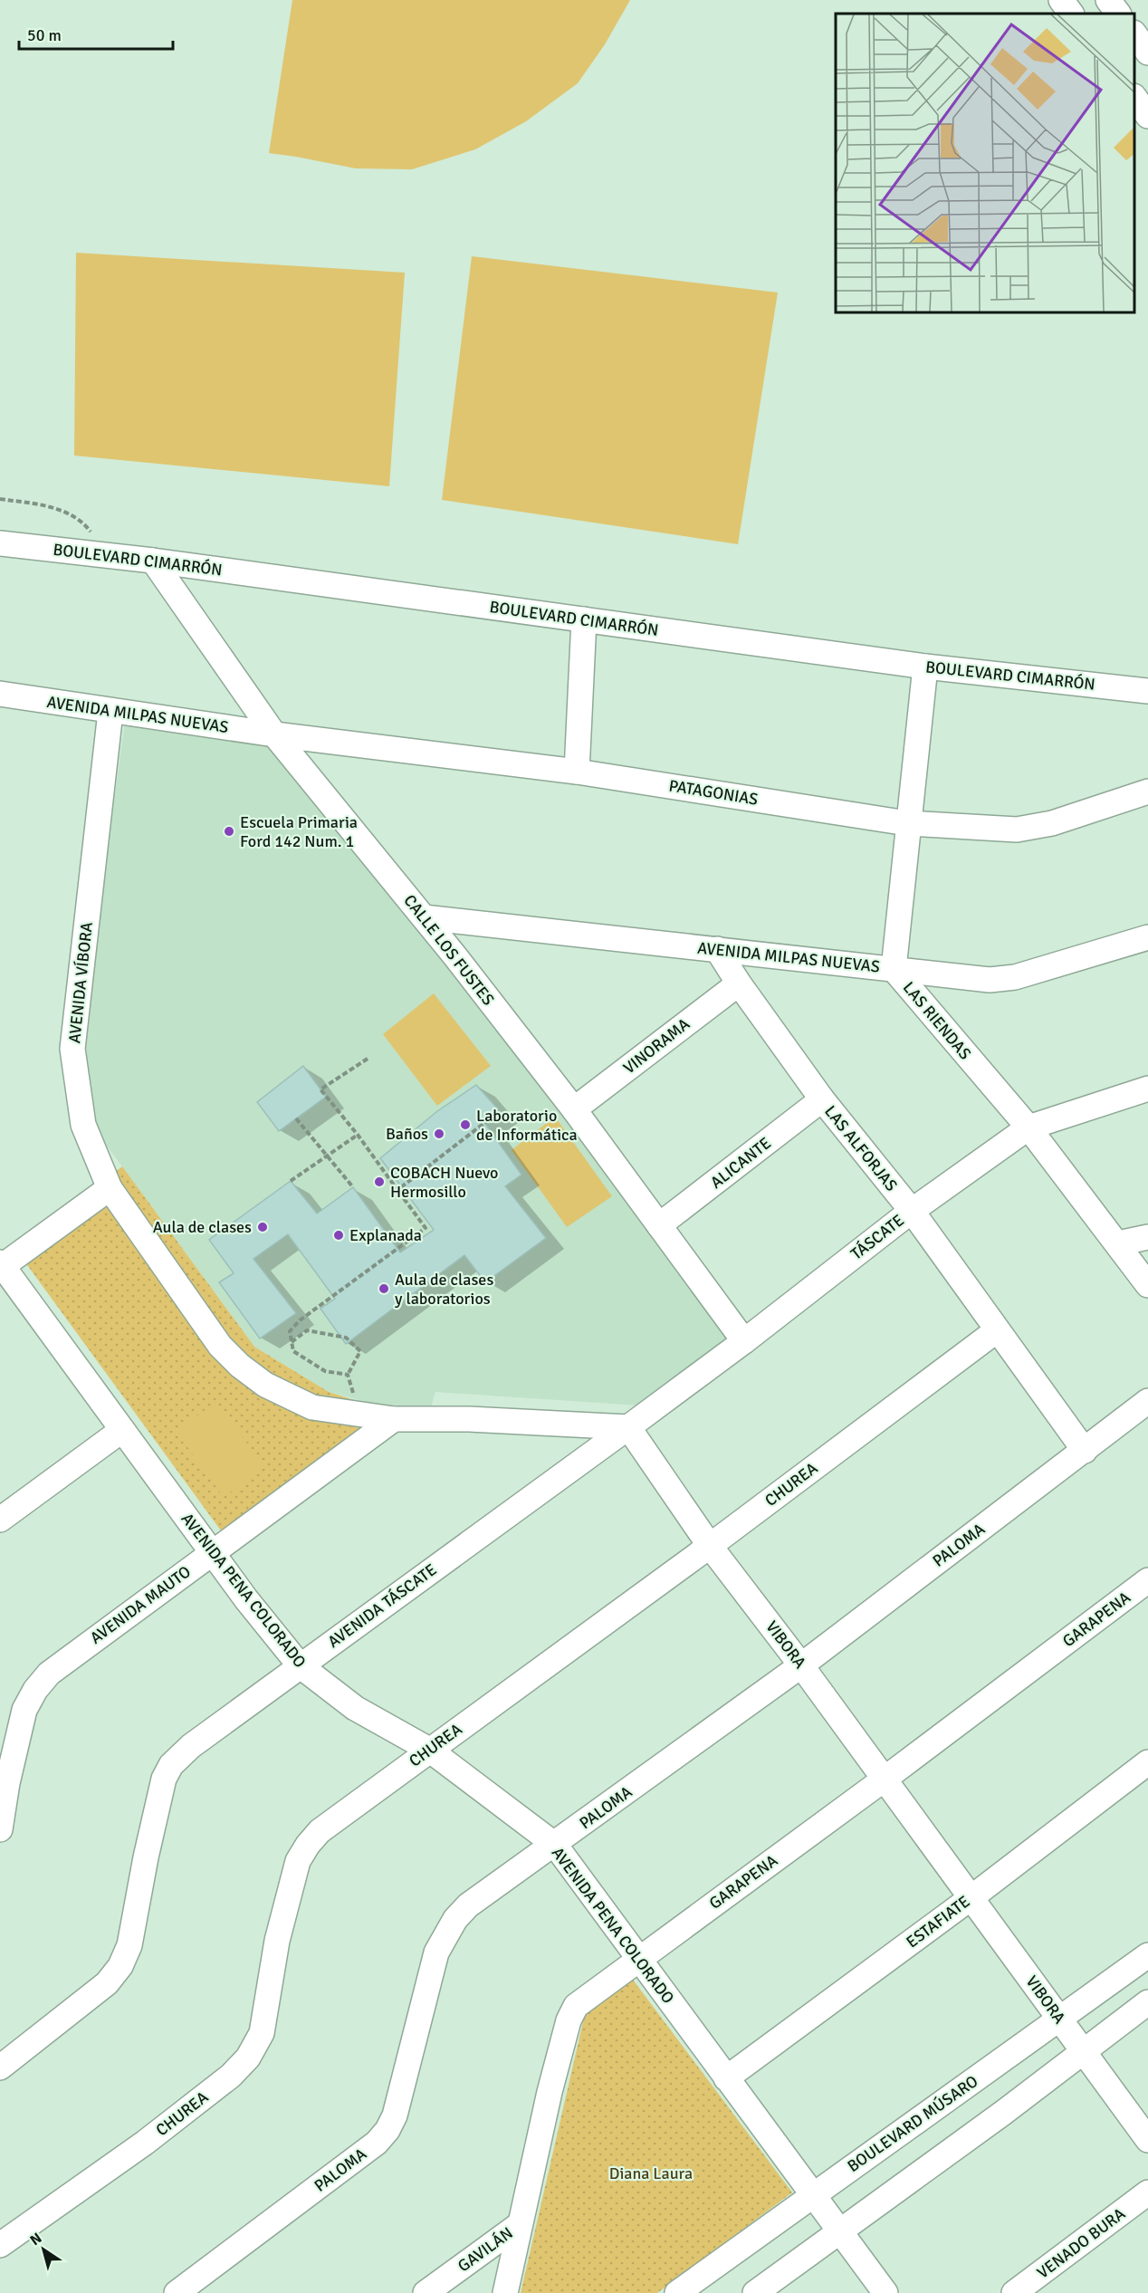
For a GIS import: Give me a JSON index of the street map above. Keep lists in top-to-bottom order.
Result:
{
  "streets": {
    "street": [
      "BOULEVARD CIMARRÓN",
      "AVENIDA MILPAS NUEVAS",
      "PATAGONIAS",
      "CALLE LOS FUSTES",
      "AVENIDA VÍBORA",
      "LAS RIENDAS",
      "VINORAMA",
      "LAS ALFORJAS",
      "ALICANTE",
      "TÁSCATE",
      "CHUREA",
      "PALOMA",
      "AVENIDA PENA COLORADO",
      "AVENIDA MAUTO",
      "AVENIDA TÁSCATE",
      "GARAPENA",
      "VIBORA",
      "ESTAFIATE",
      "BOULEVARD MÚSARO",
      "VENADO BURA",
      "GAVILÁN"
    ]
  },
  "crossings": [
    ["BOULEVARD CIMARRÓN", "CALLE LOS FUSTES"],
    ["BOULEVARD CIMARRÓN", "LAS RIENDAS"],
    ["AVENIDA MILPAS NUEVAS", "PATAGONIAS"],
    ["AVENIDA MILPAS NUEVAS", "CALLE LOS FUSTES"],
    ["AVENIDA MILPAS NUEVAS", "AVENIDA VÍBORA"],
    ["AVENIDA MILPAS NUEVAS", "LAS RIENDAS"],
    ["AVENIDA MILPAS NUEVAS", "LAS ALFORJAS"],
    ["PATAGONIAS", "CALLE LOS FUSTES"],
    ["PATAGONIAS", "LAS RIENDAS"],
    ["CALLE LOS FUSTES", "VINORAMA"],
    ["CALLE LOS FUSTES", "ALICANTE"],
    ["CALLE LOS FUSTES", "TÁSCATE"],
    ["AVENIDA VÍBORA", "AVENIDA MAUTO"],
    ["LAS RIENDAS", "TÁSCATE"],
    ["VINORAMA", "LAS ALFORJAS"],
    ["LAS ALFORJAS", "ALICANTE"],
    ["LAS ALFORJAS", "TÁSCATE"],
    ["LAS ALFORJAS", "CHUREA"],
    ["LAS ALFORJAS", "PALOMA"],
    ["TÁSCATE", "AVENIDA TÁSCATE"],
    ["TÁSCATE", "VIBORA"],
    ["CHUREA", "AVENIDA PENA COLORADO"],
    ["CHUREA", "VIBORA"],
    ["PALOMA", "AVENIDA PENA COLORADO"],
    ["PALOMA", "VIBORA"],
    ["AVENIDA PENA COLORADO", "AVENIDA MAUTO"],
    ["AVENIDA PENA COLORADO", "AVENIDA TÁSCATE"],
    ["AVENIDA PENA COLORADO", "GARAPENA"],
    ["AVENIDA PENA COLORADO", "ESTAFIATE"],
    ["AVENIDA PENA COLORADO", "BOULEVARD MÚSARO"],
    ["AVENIDA TÁSCATE", "VIBORA"],
    ["GARAPENA", "VIBORA"],
    ["GARAPENA", "GAVILÁN"],
    ["VIBORA", "ESTAFIATE"],
    ["VIBORA", "BOULEVARD MÚSARO"]
  ],
  "parks": ["Diana Laura"],
  "places": [
    "Escuela Primaria Ford 142 Num. 1",
    "Laboratorio de Informática",
    "Baños",
    "COBACH Nuevo Hermosillo",
    "Aula de clases",
    "Explanada",
    "Aula de clases y laboratorios"
  ],
  "scale_bar": "50 m",
  "north": "top left"
}
